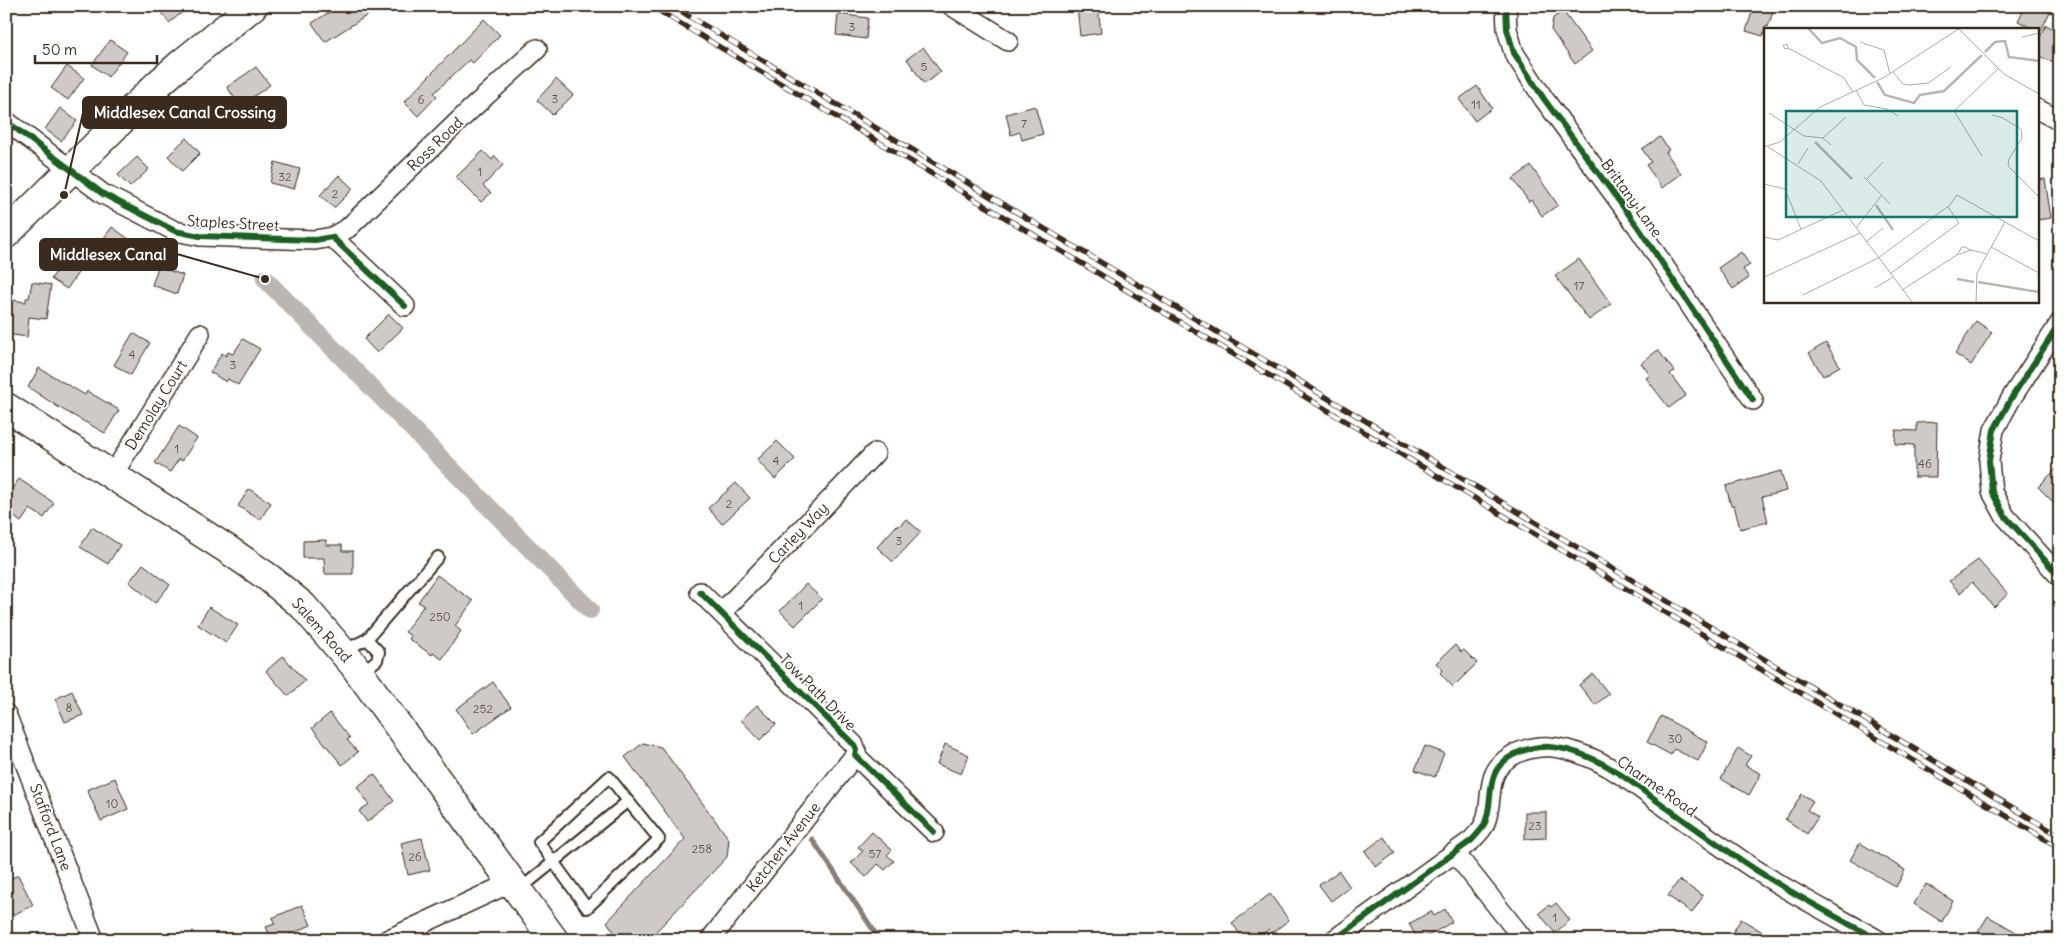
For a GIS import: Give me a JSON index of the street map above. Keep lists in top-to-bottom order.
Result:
{
  "streets": {
    "main road": ["Salem Road"],
    "street": [
      "Ross Road",
      "Brittany Lane",
      "Staples Street",
      "Demolay Court",
      "Carley Way",
      "Tow Path Drive",
      "Charme Road",
      "Stafford Lane",
      "Ketchen Avenue"
    ]
  },
  "crossings": [
    ["Ross Road", "Staples Street"],
    ["Demolay Court", "Salem Road"],
    ["Carley Way", "Tow Path Drive"],
    ["Tow Path Drive", "Ketchen Avenue"]
  ],
  "places": ["Middlesex Canal Crossing", "Middlesex Canal"],
  "house_numbers": [
    "3",
    "5",
    "3",
    "6",
    "11",
    "7",
    "1",
    "32",
    "2",
    "17",
    "4",
    "3",
    "1",
    "4",
    "46",
    "2",
    "3",
    "1",
    "250",
    "8",
    "252",
    "30",
    "10",
    "23",
    "258",
    "57",
    "26",
    "1"
  ],
  "scale_bar": "50 m"
}
